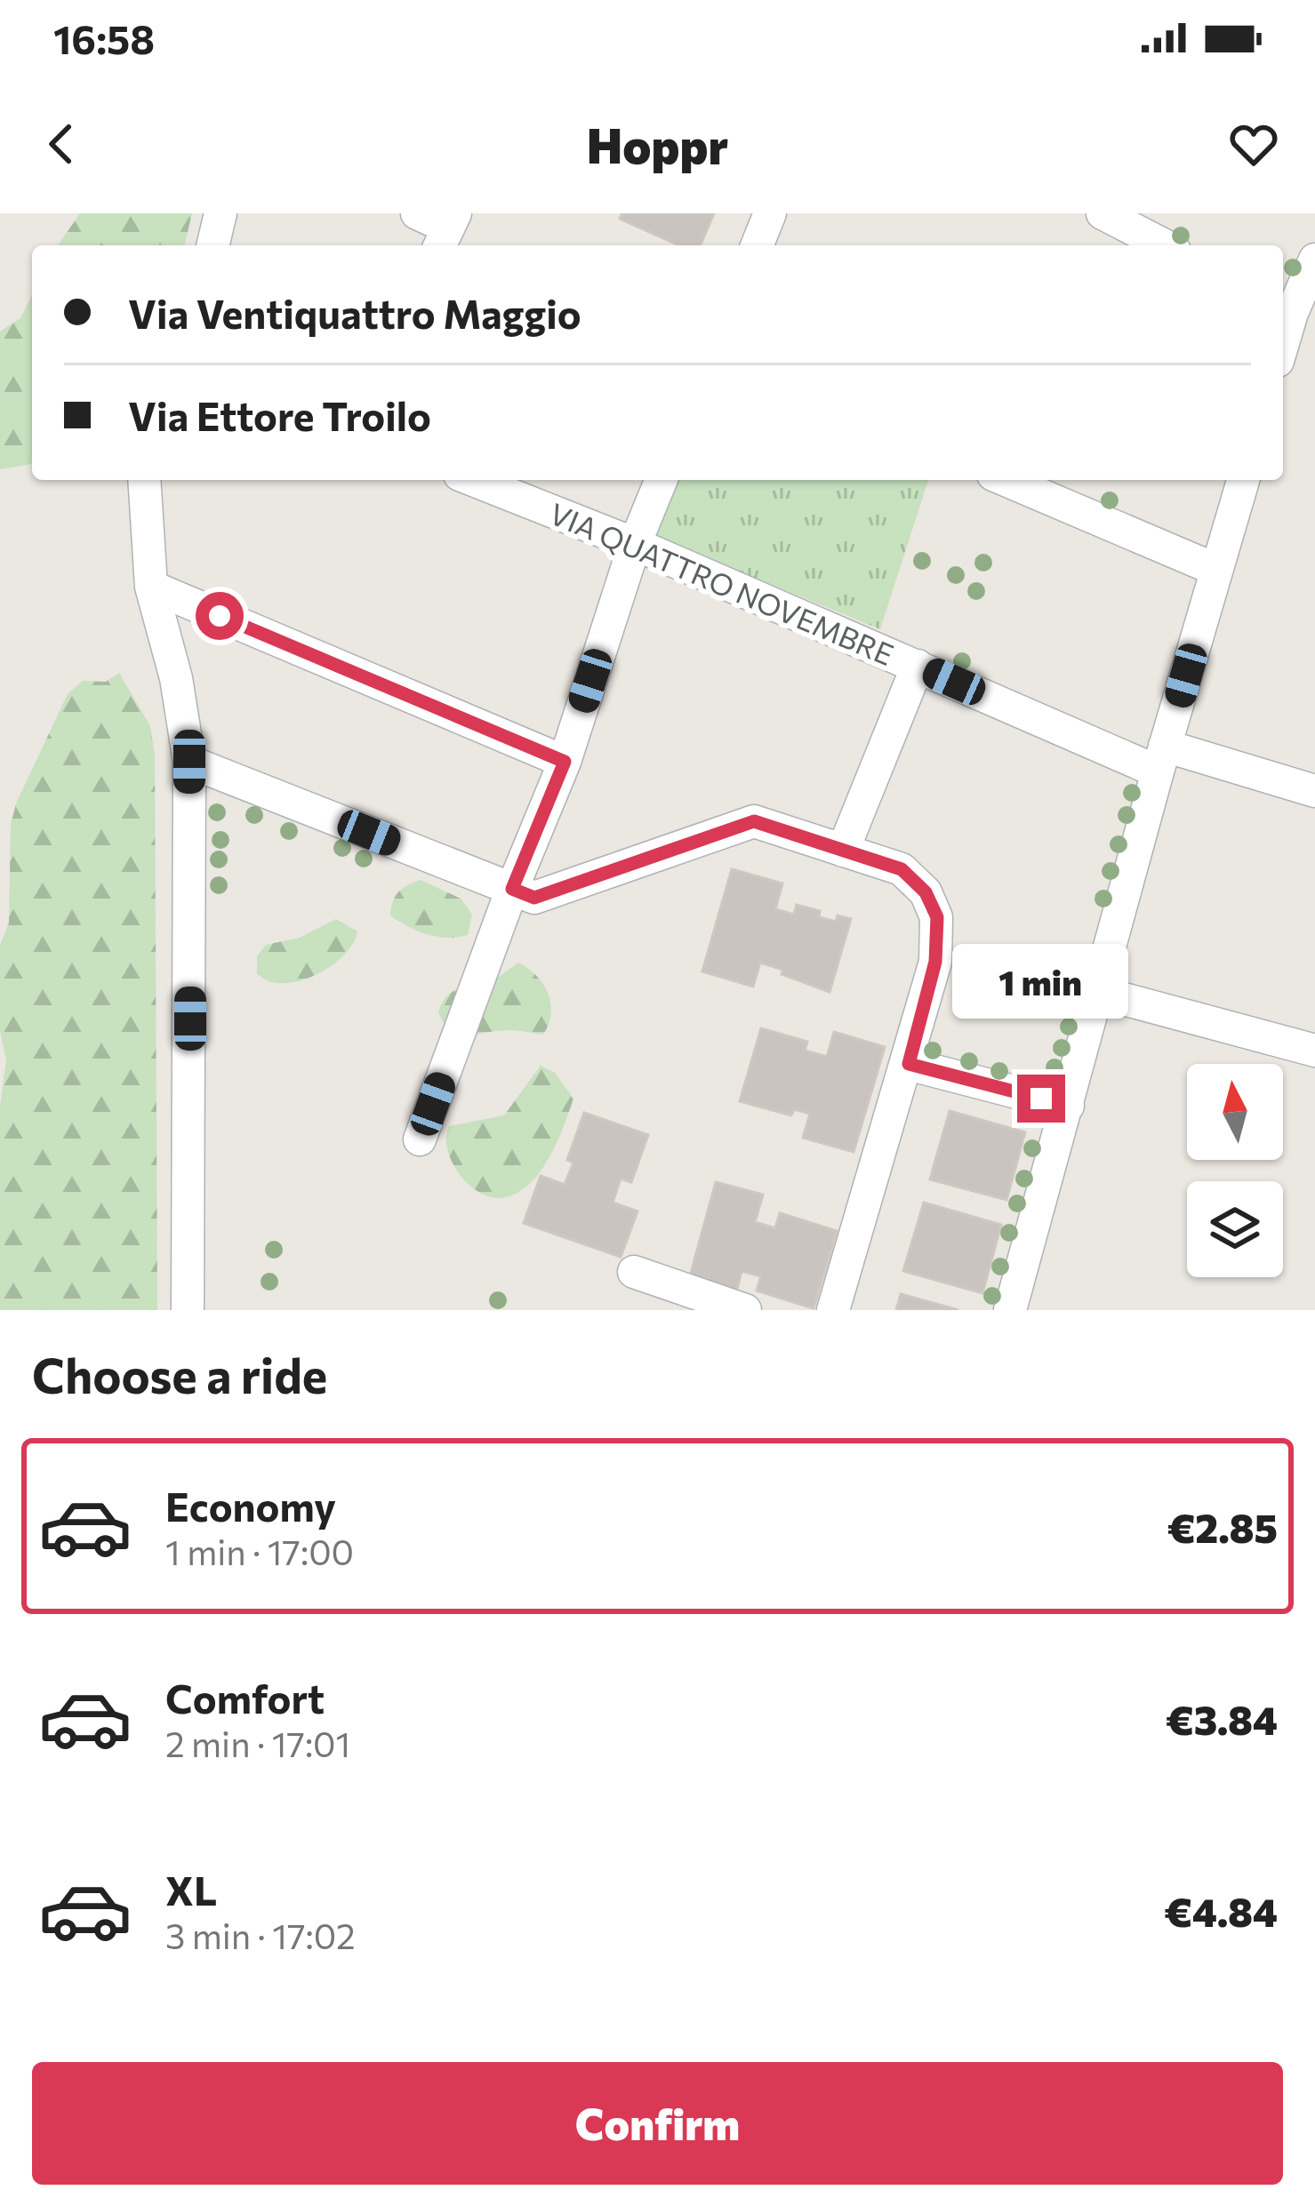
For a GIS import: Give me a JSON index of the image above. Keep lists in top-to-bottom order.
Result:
{
  "streets": {
    "street": ["VIA QUATTRO NOVEMBRE"]
  },
  "north": "top",
  "page": {
    "status": "16:58",
    "header": "Hoppr",
    "banner": ["Via Ventiquattro Maggio", "Via Ettore Troilo"],
    "bubble": "1 min",
    "heading": "Choose a ride",
    "list": [
      {
        "name": "Economy",
        "note": "1 min · 17:00",
        "value": "€2.85"
      },
      {
        "name": "Comfort",
        "note": "2 min · 17:01",
        "value": "€3.84"
      },
      {
        "name": "XL",
        "note": "3 min · 17:02",
        "value": "€4.84"
      }
    ],
    "buttons": "Confirm"
  }
}
